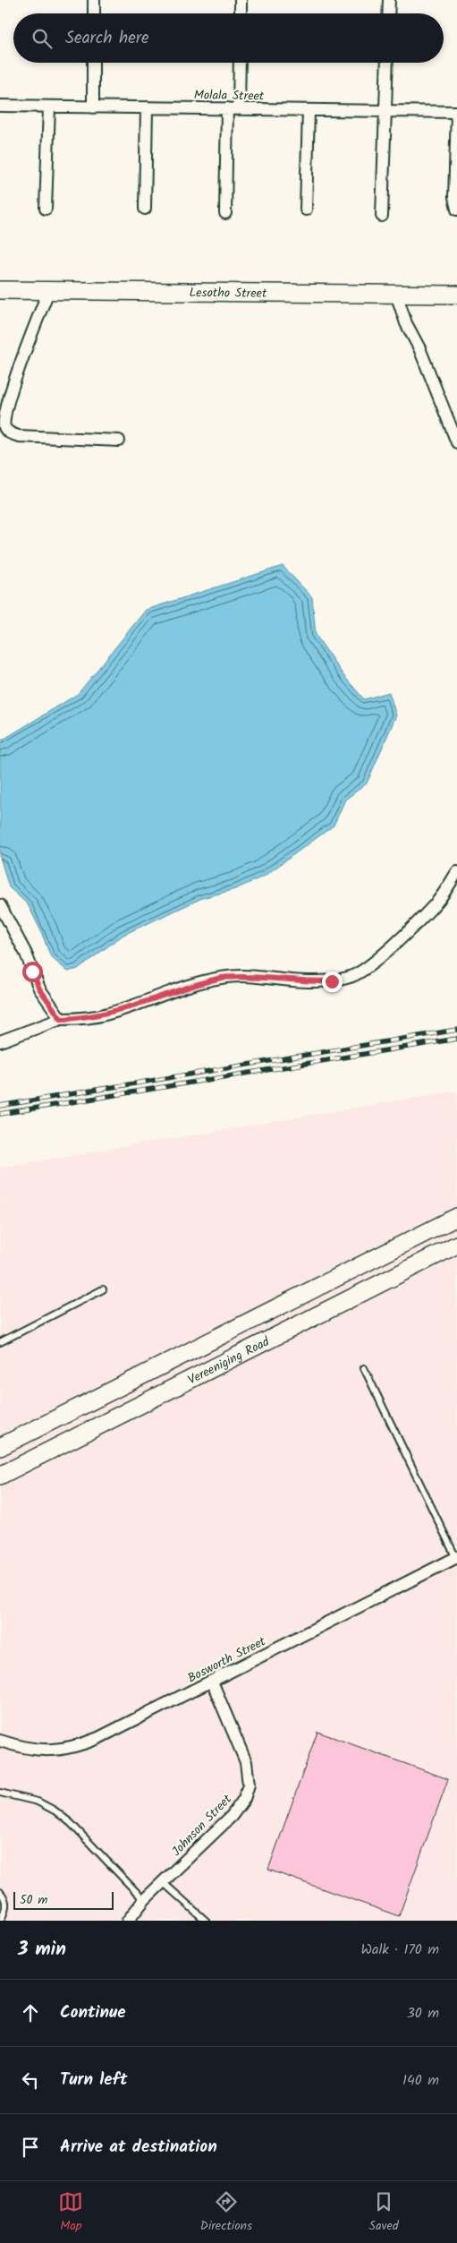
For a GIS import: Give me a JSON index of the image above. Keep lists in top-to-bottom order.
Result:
{
  "streets": {
    "main road": ["Lesotho Street", "Vereeniging Road"],
    "street": ["Molala Street", "Bosworth Street", "Johnson Street"]
  },
  "crossings": [
    ["Bosworth Street", "Johnson Street"]
  ],
  "scale_bar": "50 m",
  "page": {
    "search": "Search here",
    "scale": "50 m",
    "heading": ["3 min", "Walk · 170 m"],
    "list": [
      ["Continue", "30 m"],
      ["Turn left", "140 m"],
      "Arrive at destination"
    ],
    "nav": ["Map", "Directions", "Saved"]
  }
}
